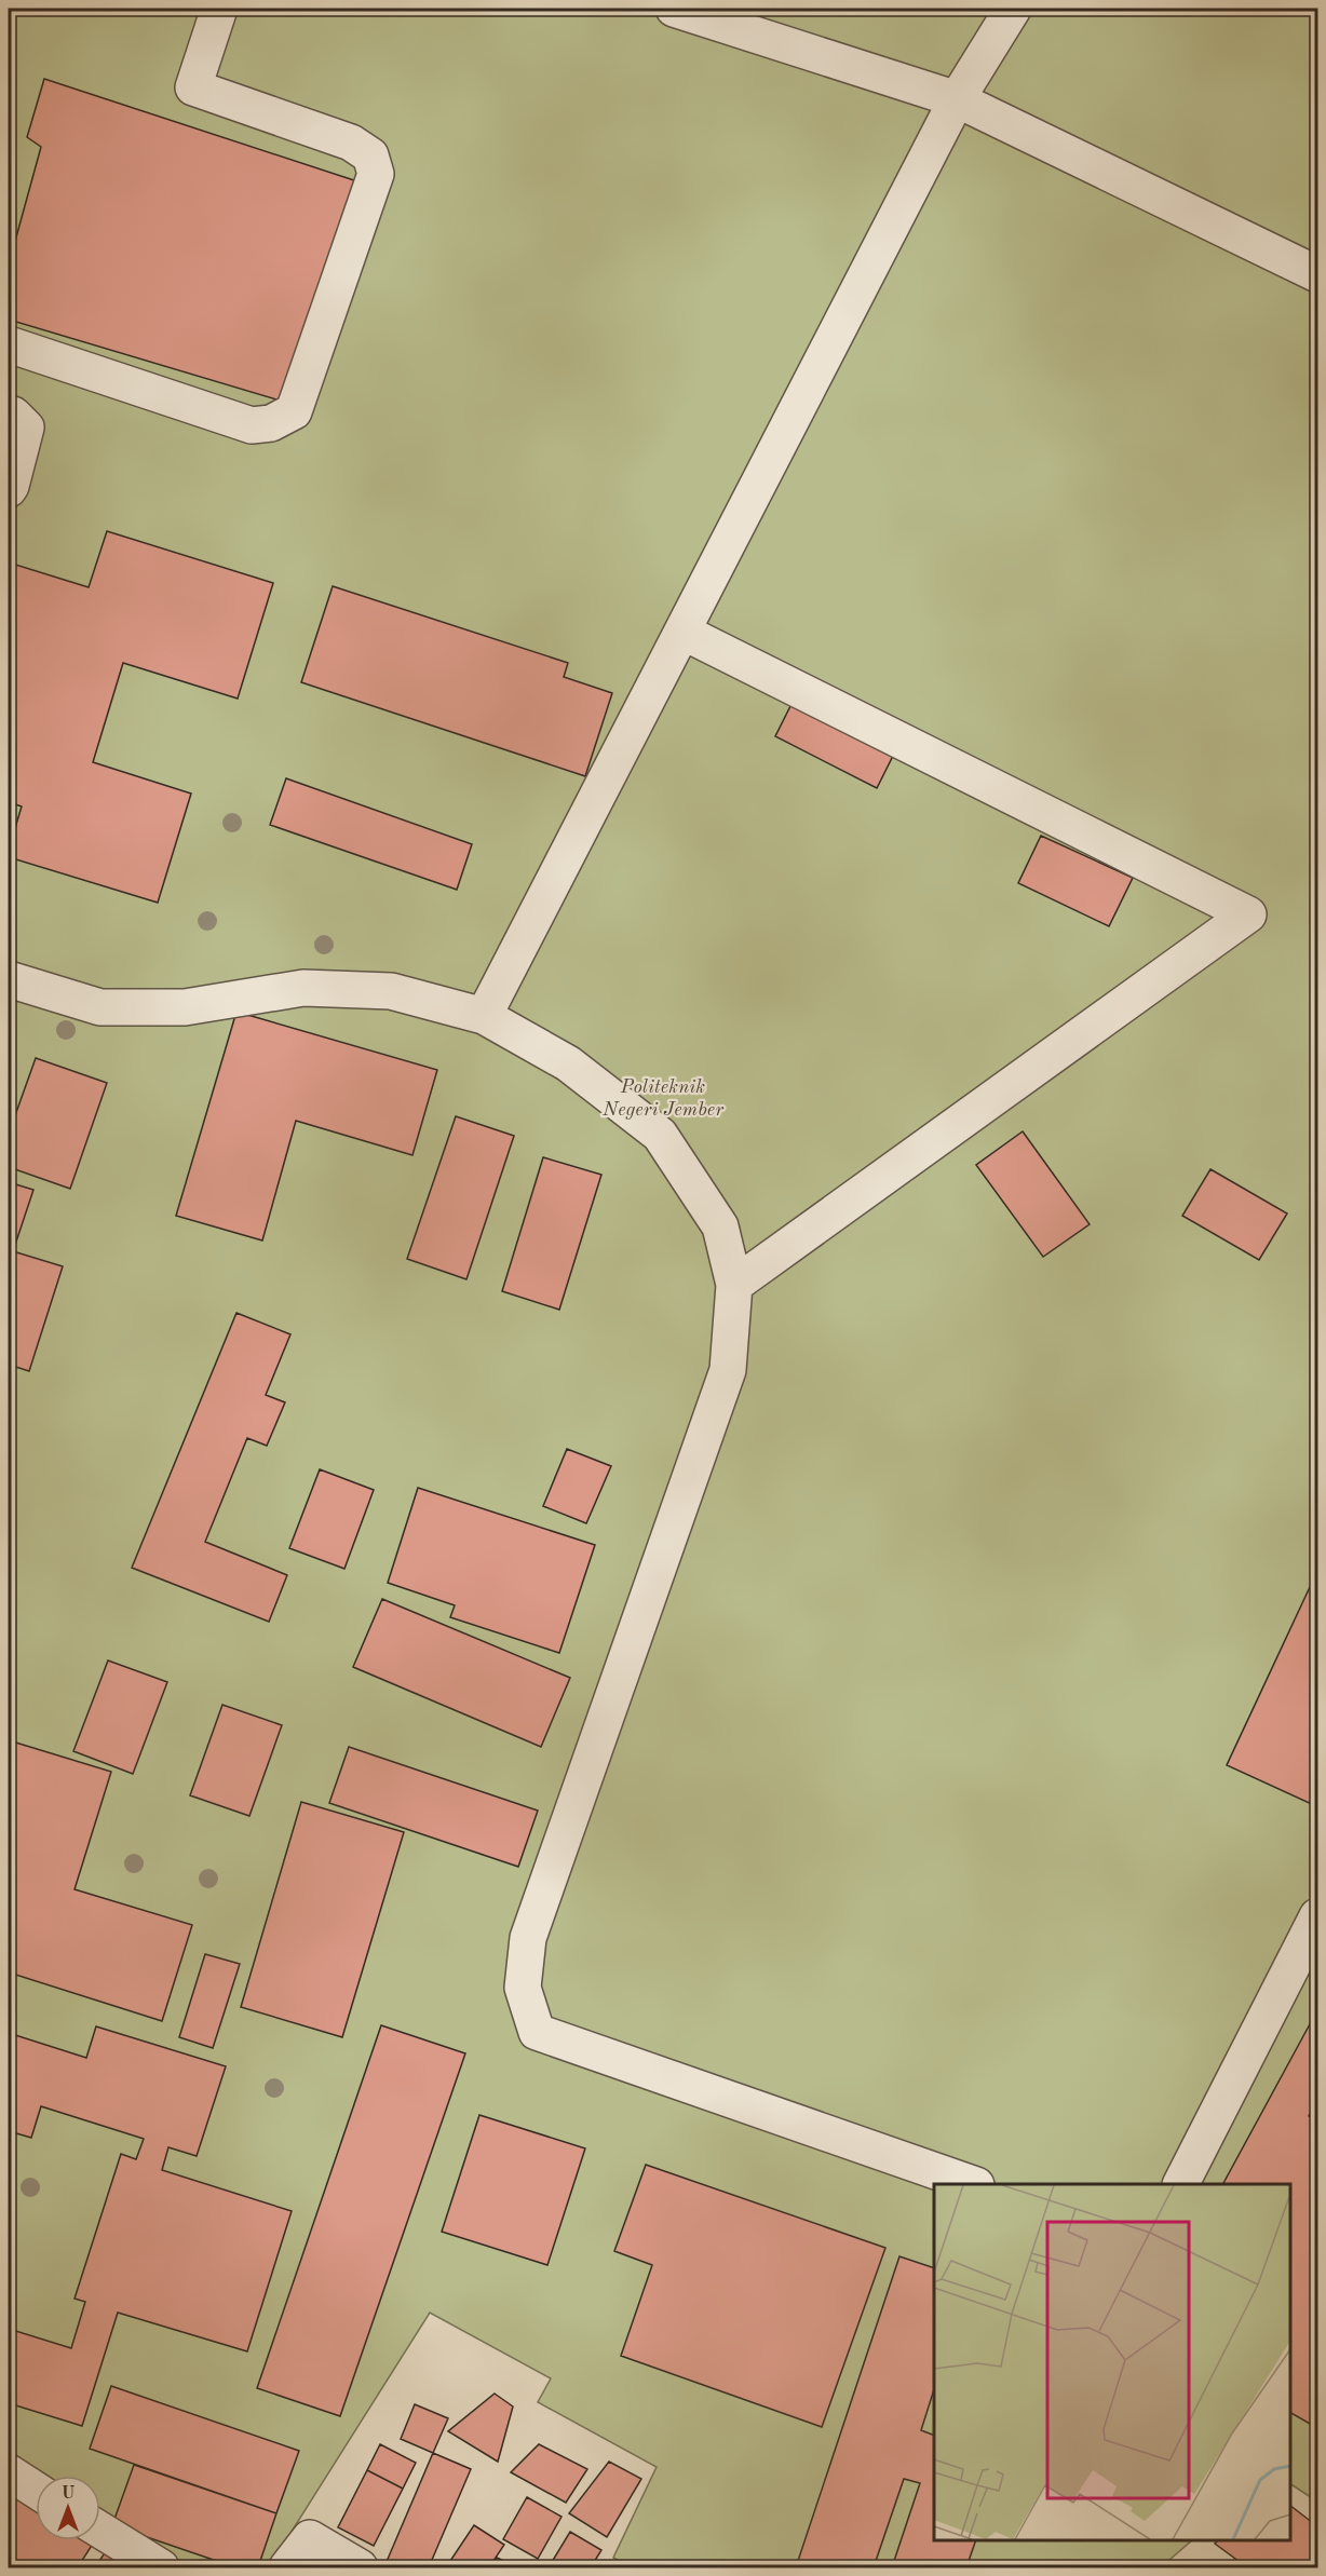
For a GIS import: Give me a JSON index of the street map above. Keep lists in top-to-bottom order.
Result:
{
  "parks": ["Politeknik Negeri Jember"],
  "north": "top"
}
